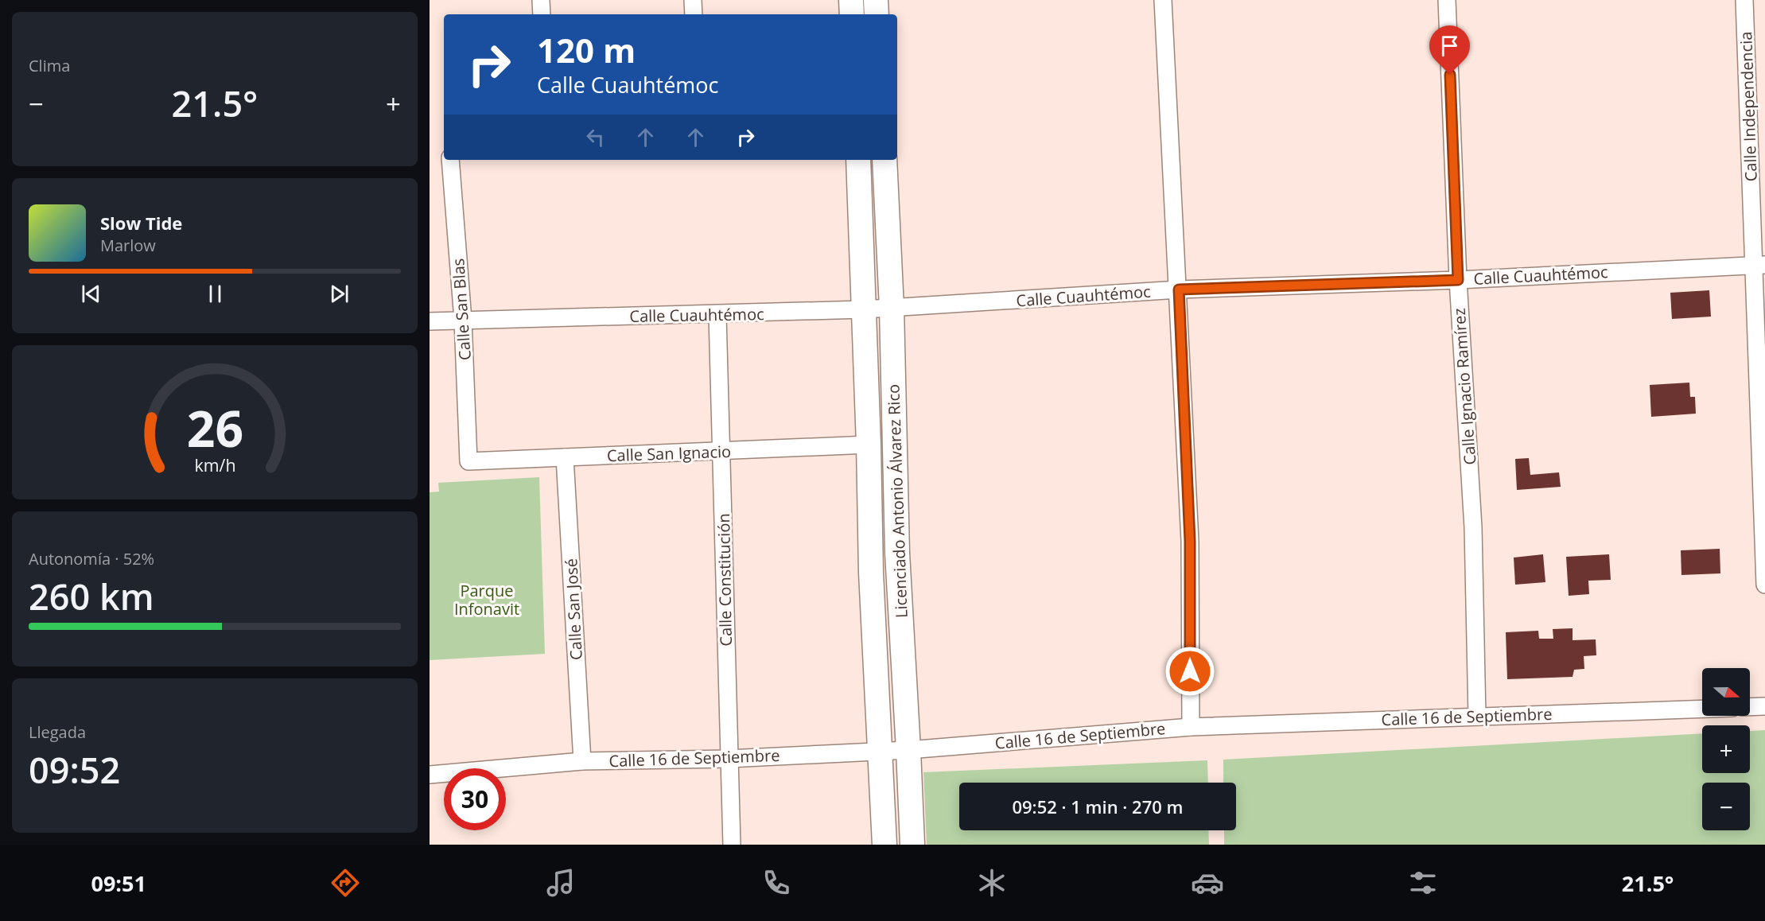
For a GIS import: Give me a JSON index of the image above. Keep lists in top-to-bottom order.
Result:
{
  "streets": {
    "main road": ["Licenciado Antonio Álvarez Rico"],
    "street": [
      "Calle Independencia",
      "Calle Cuauhtémoc",
      "Calle San Blas",
      "Calle Ignacio Ramírez",
      "Calle San Ignacio",
      "Calle Constitución",
      "Calle San José",
      "Calle 16 de Septiembre"
    ]
  },
  "crossings": [
    ["Calle Independencia", "Calle Cuauhtémoc"],
    ["Calle Cuauhtémoc", "Calle San Blas"],
    ["Calle Cuauhtémoc", "Calle Ignacio Ramírez"],
    ["Calle Cuauhtémoc", "Licenciado Antonio Álvarez Rico"],
    ["Calle Cuauhtémoc", "Calle Constitución"],
    ["Calle San Blas", "Calle San Ignacio"],
    ["Calle Ignacio Ramírez", "Calle 16 de Septiembre"],
    ["Calle San Ignacio", "Licenciado Antonio Álvarez Rico"],
    ["Calle San Ignacio", "Calle Constitución"],
    ["Calle San Ignacio", "Calle San José"],
    ["Licenciado Antonio Álvarez Rico", "Calle 16 de Septiembre"],
    ["Calle Constitución", "Calle 16 de Septiembre"],
    ["Calle San José", "Calle 16 de Septiembre"]
  ],
  "parks": ["Parque Infonavit"],
  "north": "right",
  "page": {
    "tile": [
      "Clima",
      ["Autonomía · 52%", "260 km"],
      ["Llegada", "09:52"]
    ],
    "turn": ["120 m", "Calle Cuauhtémoc"],
    "heat": ["−", "21.5°", "+"],
    "song": ["Slow Tide", "Marlow"],
    "map_buttons": ["+", "−"],
    "limit": "30",
    "trip": "09:52 · 1 min · 270 m",
    "tabs": ["09:51", "21.5°"],
    "gauge": ["26", "km/h"]
  }
}
